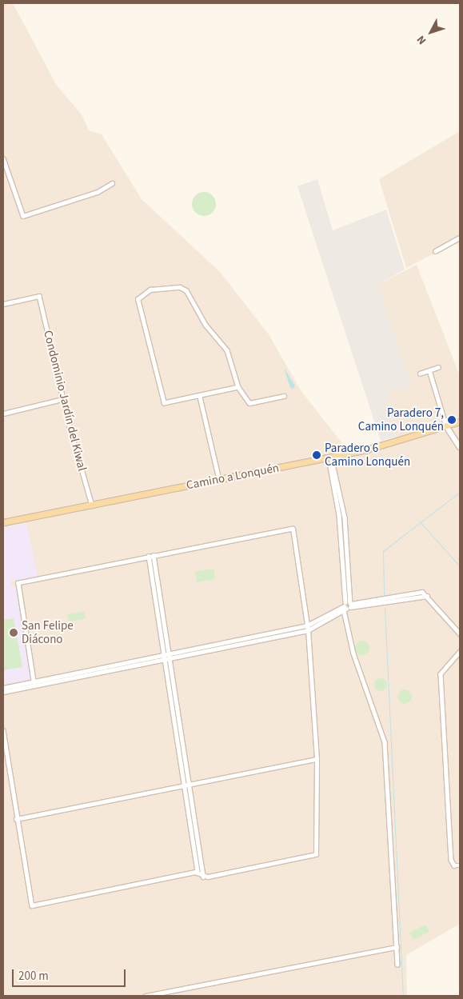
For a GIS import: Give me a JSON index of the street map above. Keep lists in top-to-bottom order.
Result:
{
  "streets": {
    "main road": ["Camino a Lonquén"],
    "street": ["Condominio Jardín del Kiwal"]
  },
  "crossings": [
    ["Condominio Jardín del Kiwal", "Camino a Lonquén"]
  ],
  "places": ["Paradero 7, Camino Lonquén", "Paradero 6 Camino Lonquén", "San Felipe Diácono"],
  "scale_bar": "200 m",
  "north": "bottom left"
}
